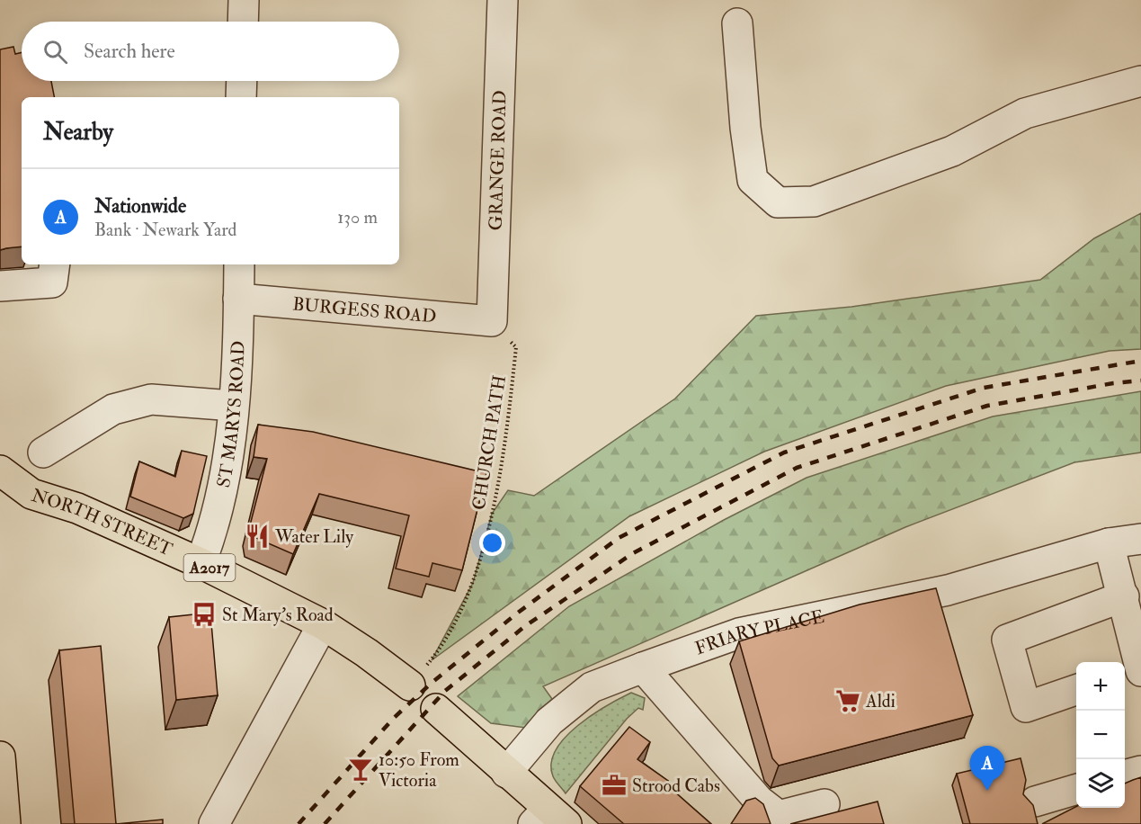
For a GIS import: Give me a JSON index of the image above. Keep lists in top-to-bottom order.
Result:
{
  "streets": {
    "main road": ["NORTH STREET", "A2017"],
    "street": [
      "GRANGE ROAD",
      "BURGESS ROAD",
      "ST MARYS ROAD",
      "FRIARY PLACE"
    ],
    "path": ["CHURCH PATH"]
  },
  "crossings": [
    ["GRANGE ROAD", "BURGESS ROAD"],
    ["GRANGE ROAD", "CHURCH PATH"],
    ["BURGESS ROAD", "ST MARYS ROAD"],
    ["BURGESS ROAD", "CHURCH PATH"],
    ["ST MARYS ROAD", "NORTH STREET"],
    ["CHURCH PATH", "NORTH STREET"]
  ],
  "places": {
    "restaurant": ["Water Lily"],
    "bus stop": ["St Mary's Road"],
    "supermarket": ["Aldi"],
    "bar": ["10:50 From Victoria"],
    "office": ["Strood Cabs"]
  },
  "page": {
    "search": "Search here",
    "heading": "Nearby",
    "list": [
      {
        "mark": "A",
        "name": "Nationwide",
        "note": "Bank · Newark Yard",
        "value": "130 m"
      }
    ],
    "map_buttons": ["+", "−"],
    "pins": "A"
  }
}
